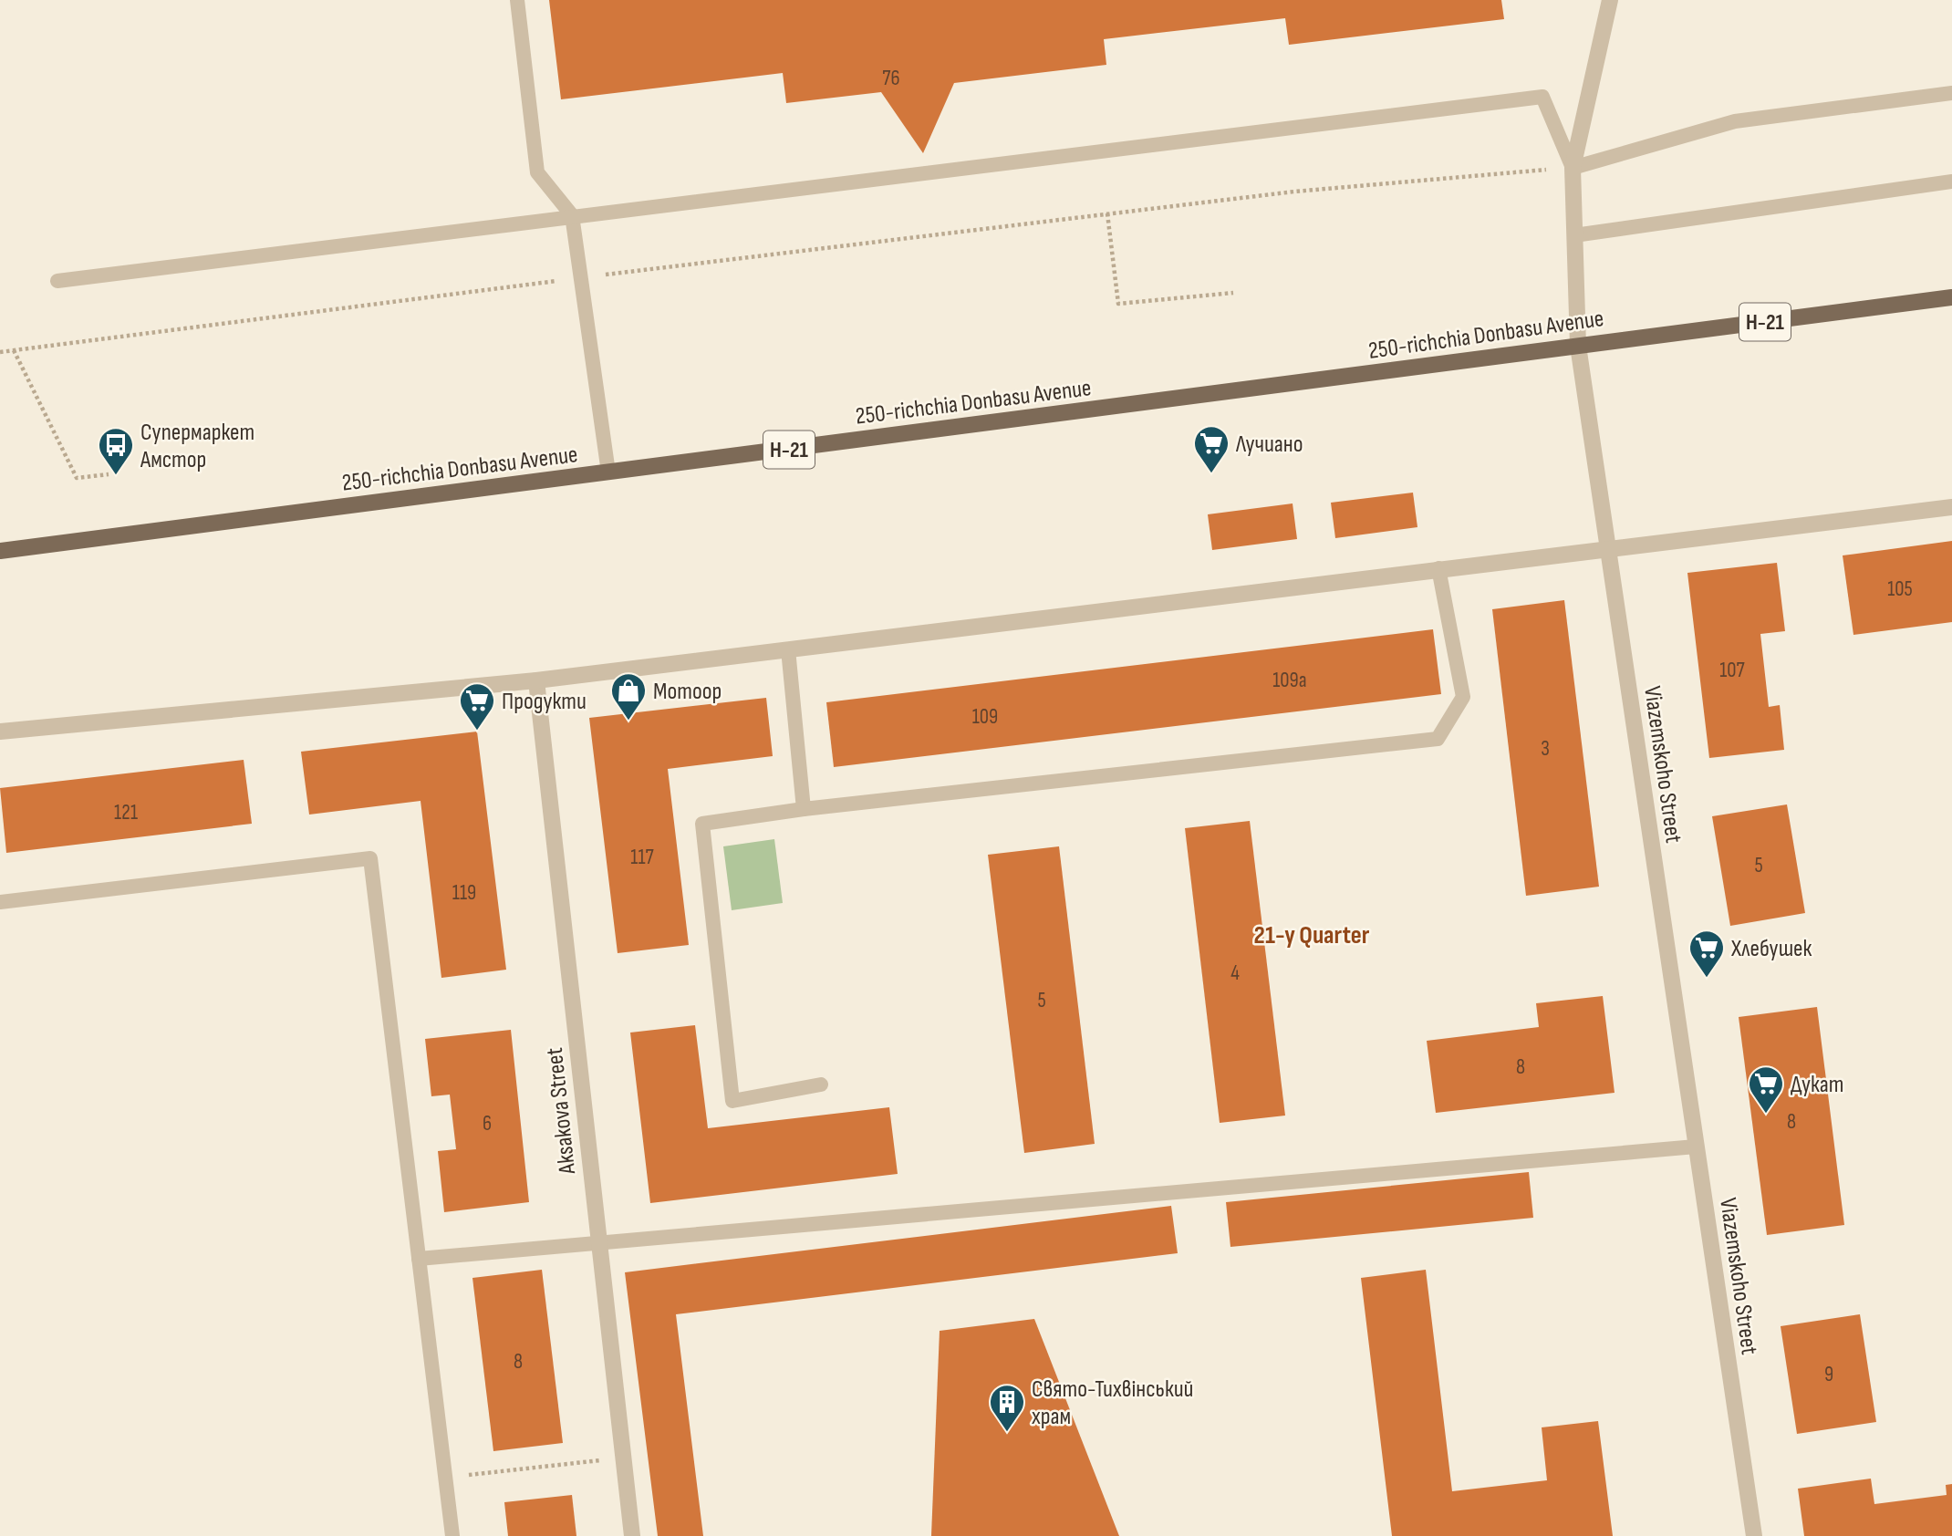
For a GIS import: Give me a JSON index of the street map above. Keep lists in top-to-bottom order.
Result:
{
  "streets": {
    "main road": ["Н-21", "250-richchia Donbasu Avenue"],
    "street": ["Viazemskoho Street", "Aksakova Street"]
  },
  "crossings": [
    ["250-richchia Donbasu Avenue", "Viazemskoho Street"]
  ],
  "districts": ["21-y Quarter"],
  "places": {
    "supermarket": [
      "Лучиано",
      "Продукти",
      "Хлебушек",
      "Дукат"
    ],
    "bus stop": ["Супермаркет Амстор"],
    "shop": ["Мотоор"],
    "building": ["Свято-Тихвінський храм"]
  },
  "house_numbers": [
    "76",
    "105",
    "107",
    "109а",
    "109",
    "3",
    "121",
    "117",
    "5",
    "119",
    "4",
    "5",
    "8",
    "8",
    "6",
    "8",
    "9"
  ]
}
